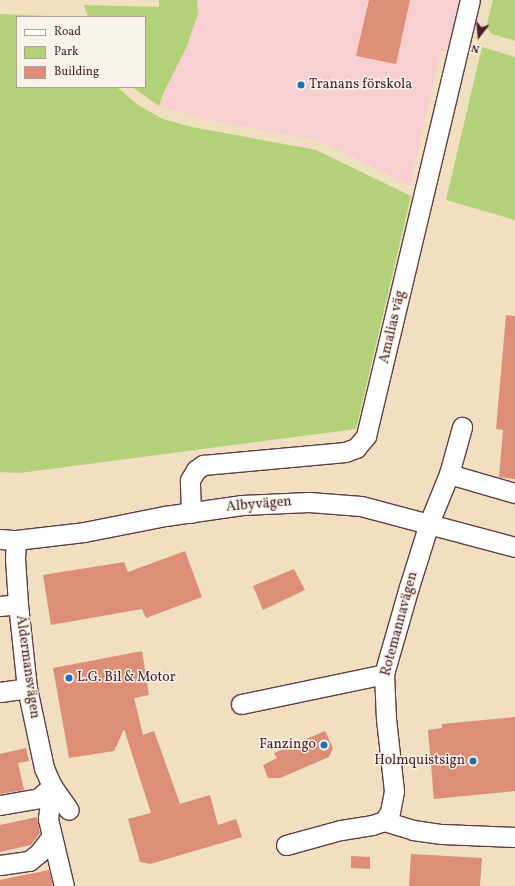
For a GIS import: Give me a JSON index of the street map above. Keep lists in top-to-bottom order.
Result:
{
  "streets": {
    "street": [
      "Amalias väg",
      "Albyvägen",
      "Rotemannavägen",
      "Åldermansvägen"
    ]
  },
  "crossings": [
    ["Amalias väg", "Albyvägen"],
    ["Albyvägen", "Rotemannavägen"],
    ["Albyvägen", "Åldermansvägen"]
  ],
  "places": [
    "Tranans förskola",
    "L.G. Bil & Motor",
    "Fanzingo",
    "Holmquistsign"
  ],
  "legend": ["Road", "Park", "Building"],
  "north": "bottom"
}
